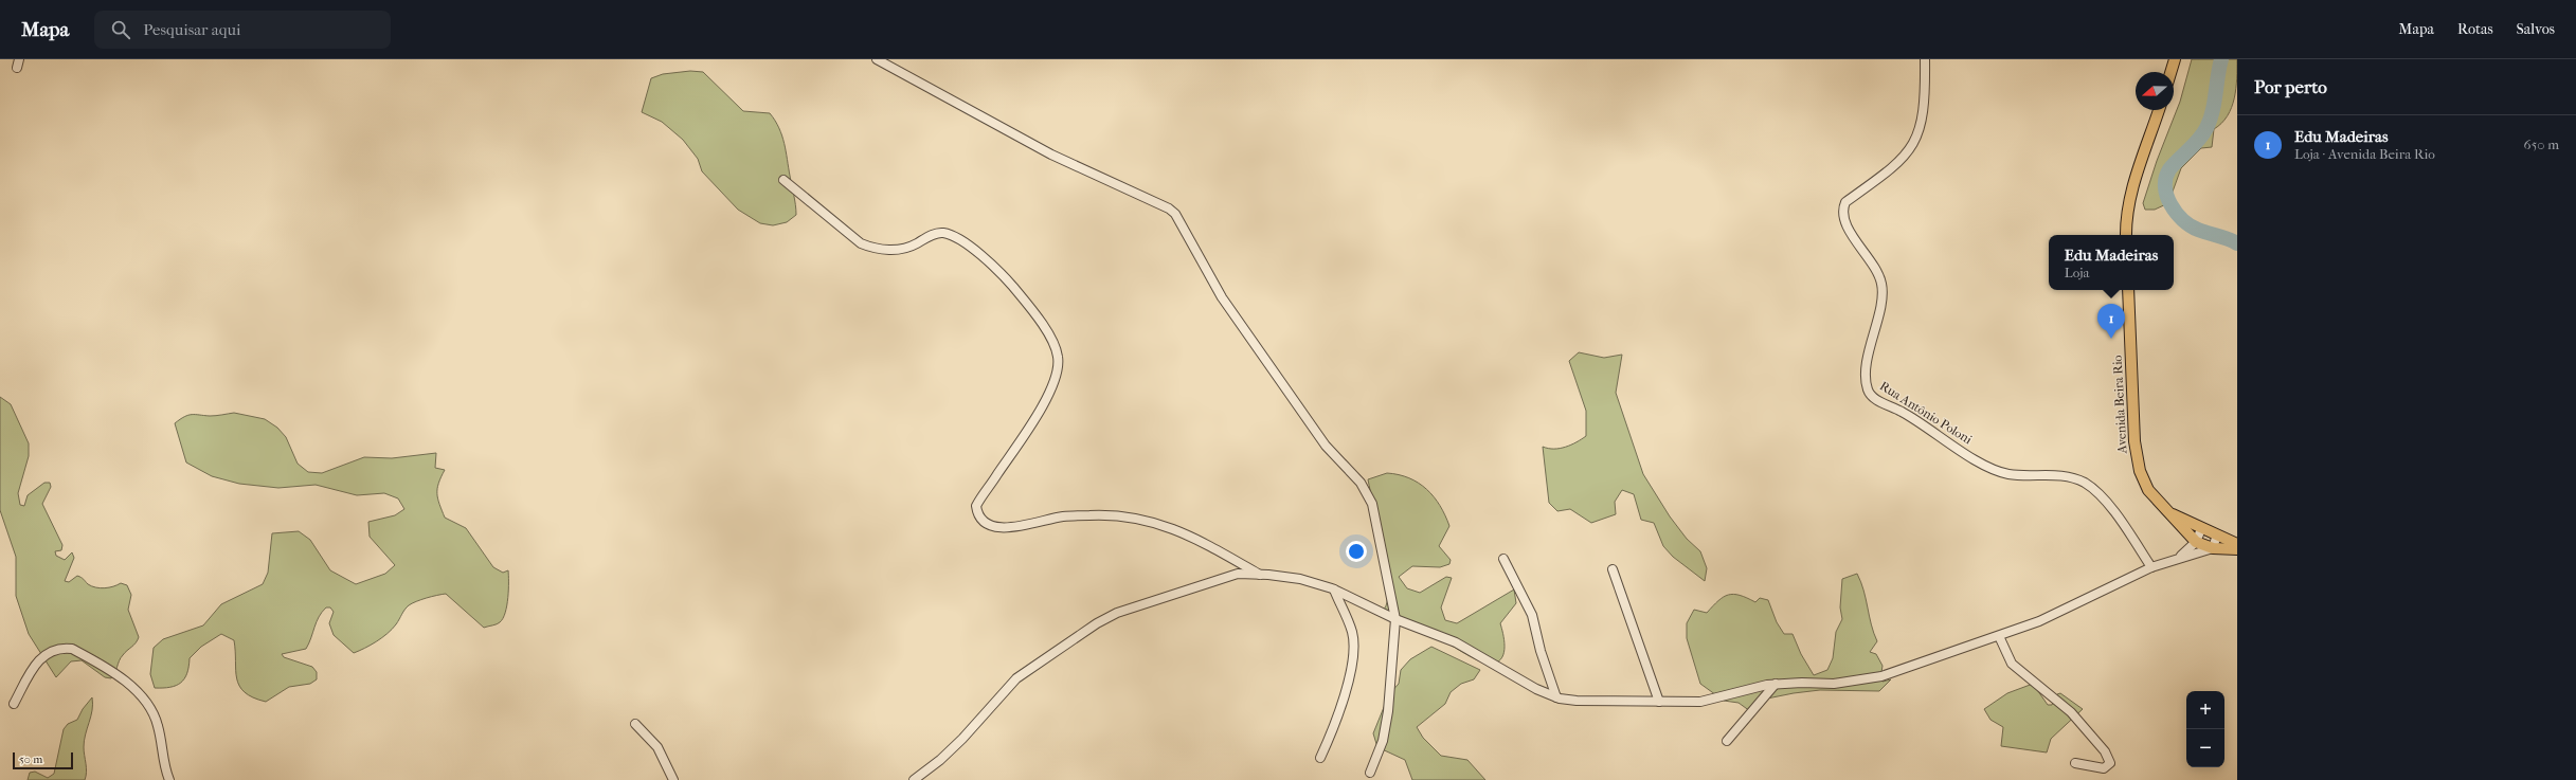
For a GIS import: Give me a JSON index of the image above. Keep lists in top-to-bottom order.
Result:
{
  "streets": {
    "main road": ["Avenida Beira Rio"],
    "street": ["Rua Antônio Poloni"]
  },
  "scale_bar": "50 m",
  "north": "left",
  "page": {
    "header": "Mapa",
    "search": "Pesquisar aqui",
    "nav": ["Mapa", "Rotas", "Salvos"],
    "heading": "Por perto",
    "list": [
      {
        "mark": "1",
        "name": "Edu Madeiras",
        "note": "Loja · Avenida Beira Rio",
        "value": "650 m"
      }
    ],
    "popup": ["Edu Madeiras", "Loja"],
    "pins": "1",
    "map_buttons": ["+", "−"],
    "scale": "50 m"
  }
}
